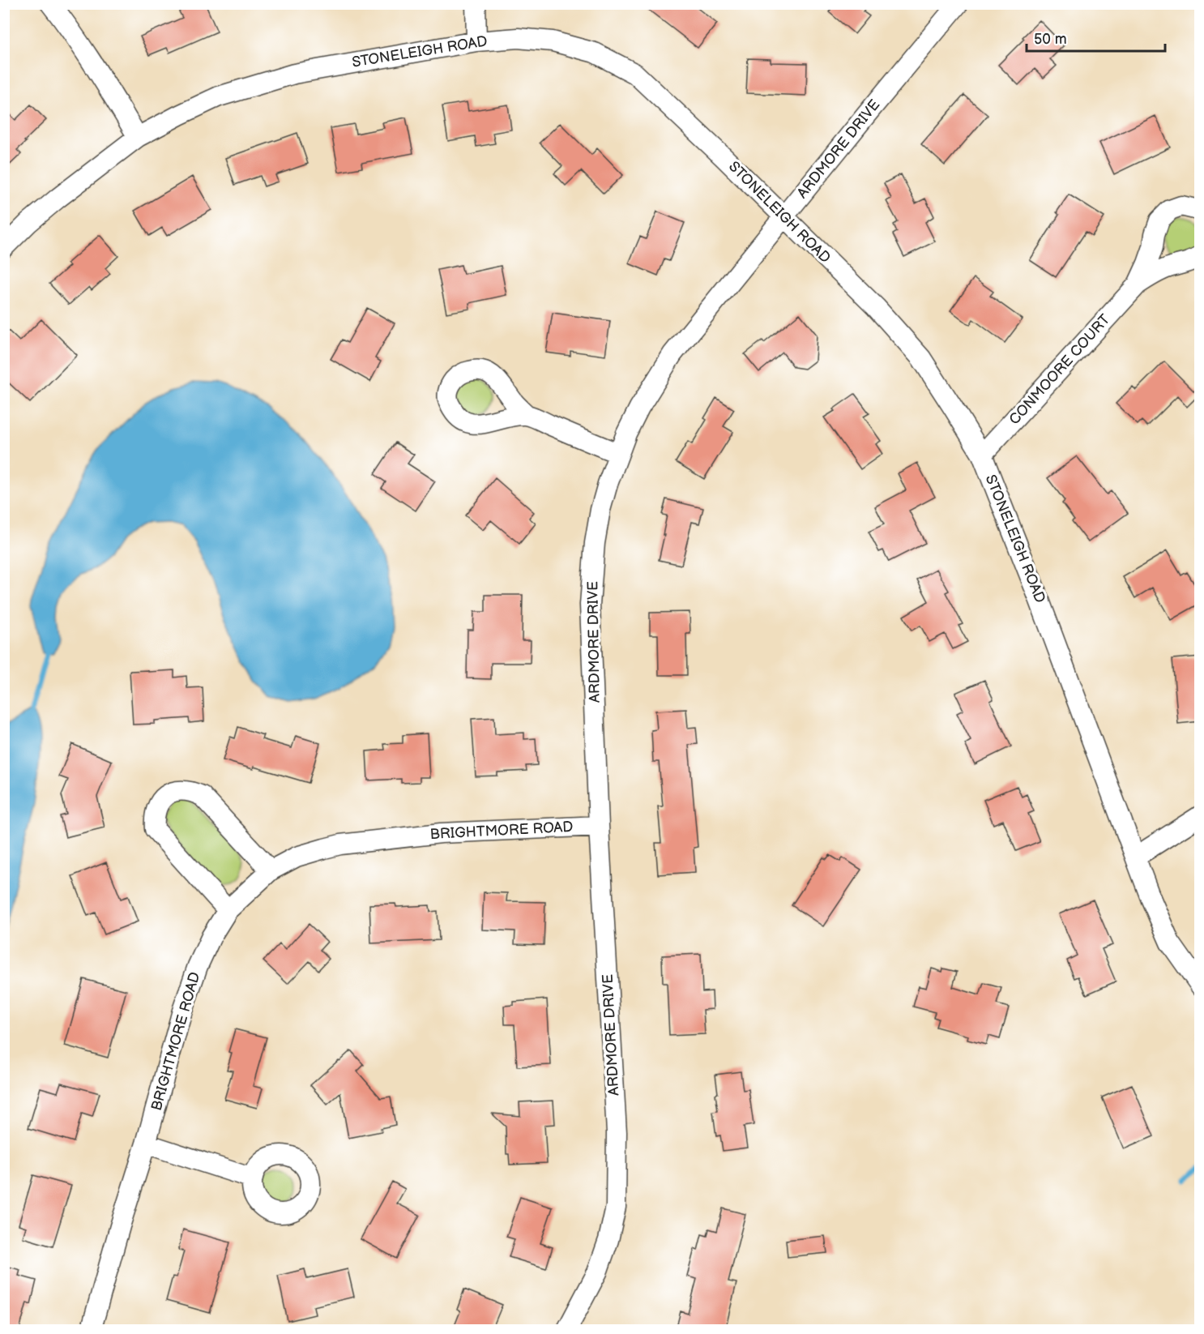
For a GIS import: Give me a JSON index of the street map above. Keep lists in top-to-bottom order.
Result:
{
  "streets": {
    "street": [
      "STONELEIGH ROAD",
      "ARDMORE DRIVE",
      "CONMOORE COURT",
      "BRIGHTMORE ROAD"
    ]
  },
  "crossings": [
    ["STONELEIGH ROAD", "ARDMORE DRIVE"],
    ["STONELEIGH ROAD", "CONMOORE COURT"],
    ["ARDMORE DRIVE", "BRIGHTMORE ROAD"]
  ],
  "scale_bar": "50 m"
}
